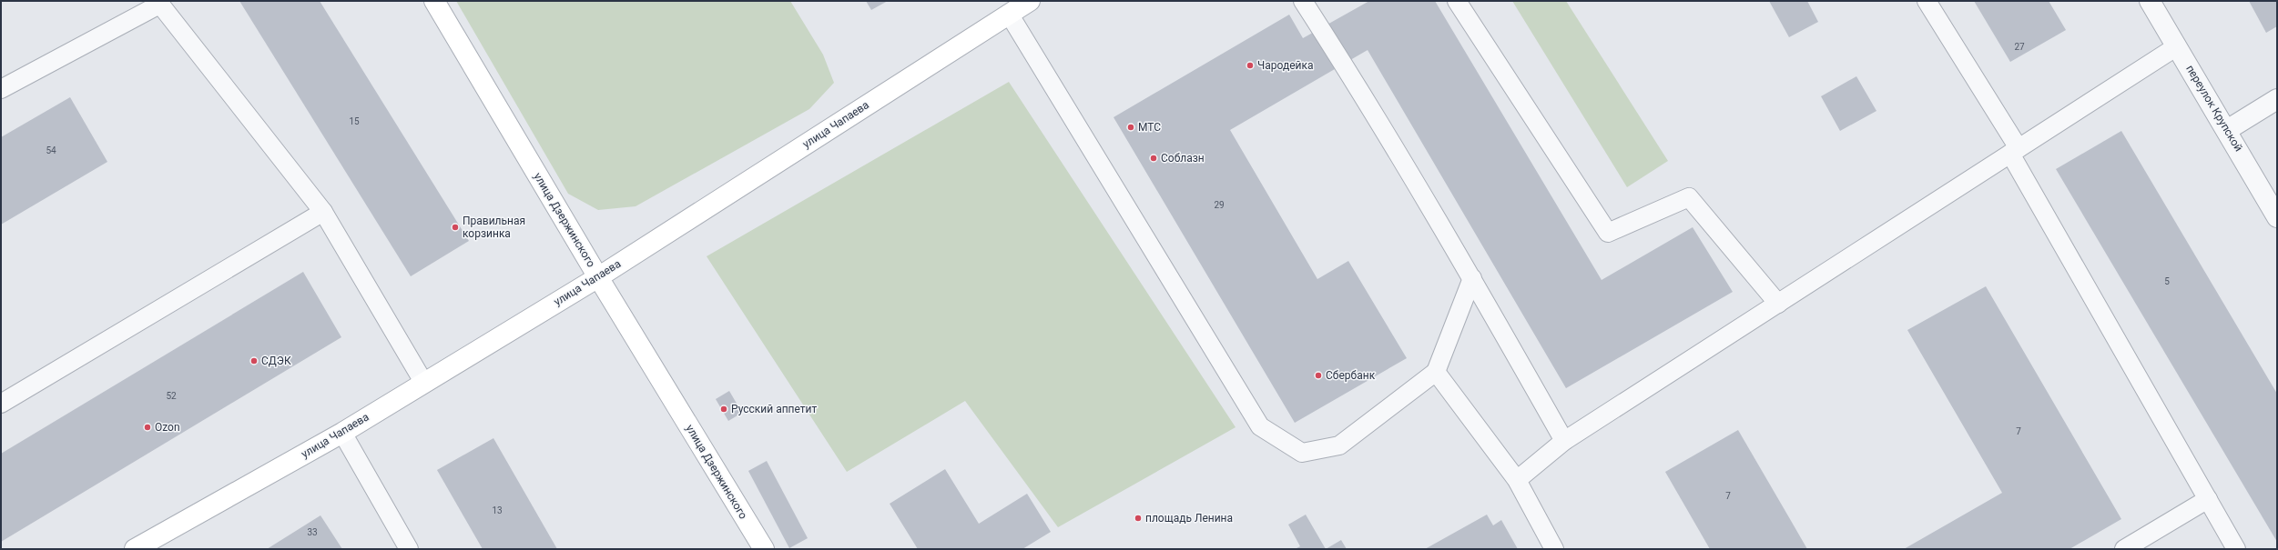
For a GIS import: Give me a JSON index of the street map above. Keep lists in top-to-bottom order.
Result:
{
  "streets": {
    "street": ["переулок Крупской", "улица Чапаева", "улица Дзержинского"]
  },
  "crossings": [
    ["улица Чапаева", "улица Дзержинского"]
  ],
  "places": [
    "Чародейка",
    "МТС",
    "Соблазн",
    "Правильная корзинка",
    "СДЭК",
    "Сбербанк",
    "Русский аппетит",
    "Ozon",
    "площадь Ленина"
  ],
  "house_numbers": [
    "27",
    "15",
    "54",
    "29",
    "5",
    "52",
    "7",
    "7",
    "13",
    "33"
  ]
}
